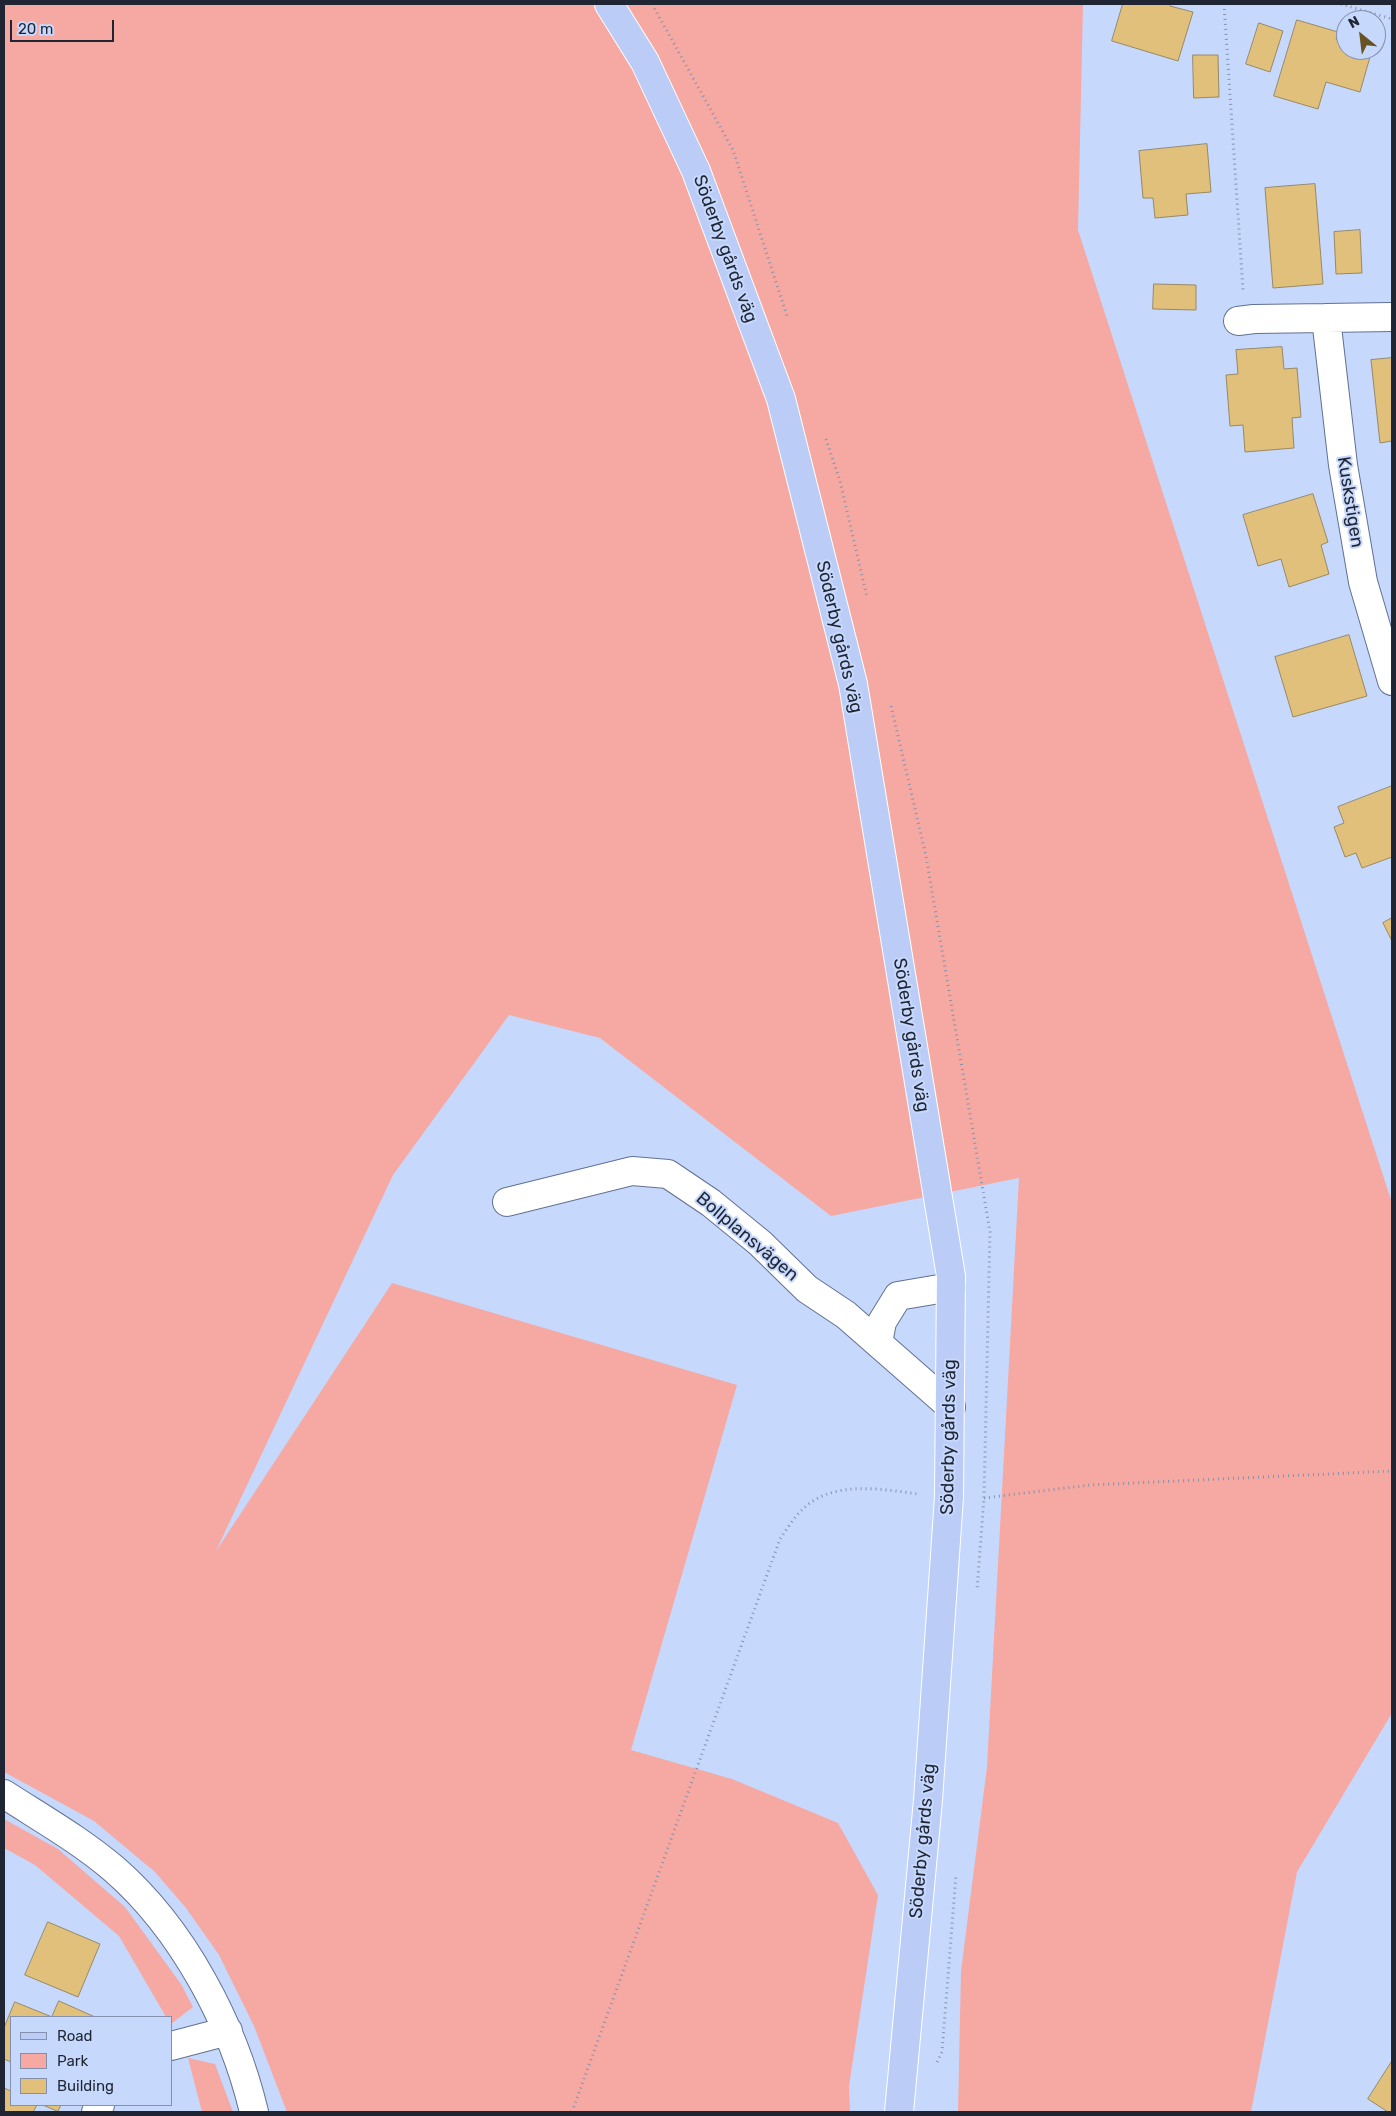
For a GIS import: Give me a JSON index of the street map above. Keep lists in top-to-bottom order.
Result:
{
  "streets": {
    "main road": ["Söderby gårds väg"],
    "street": ["Kuskstigen", "Bollplansvägen"]
  },
  "crossings": [
    ["Söderby gårds väg", "Bollplansvägen"]
  ],
  "legend": ["Road", "Park", "Building"],
  "scale_bar": "20 m",
  "north": "top left"
}
